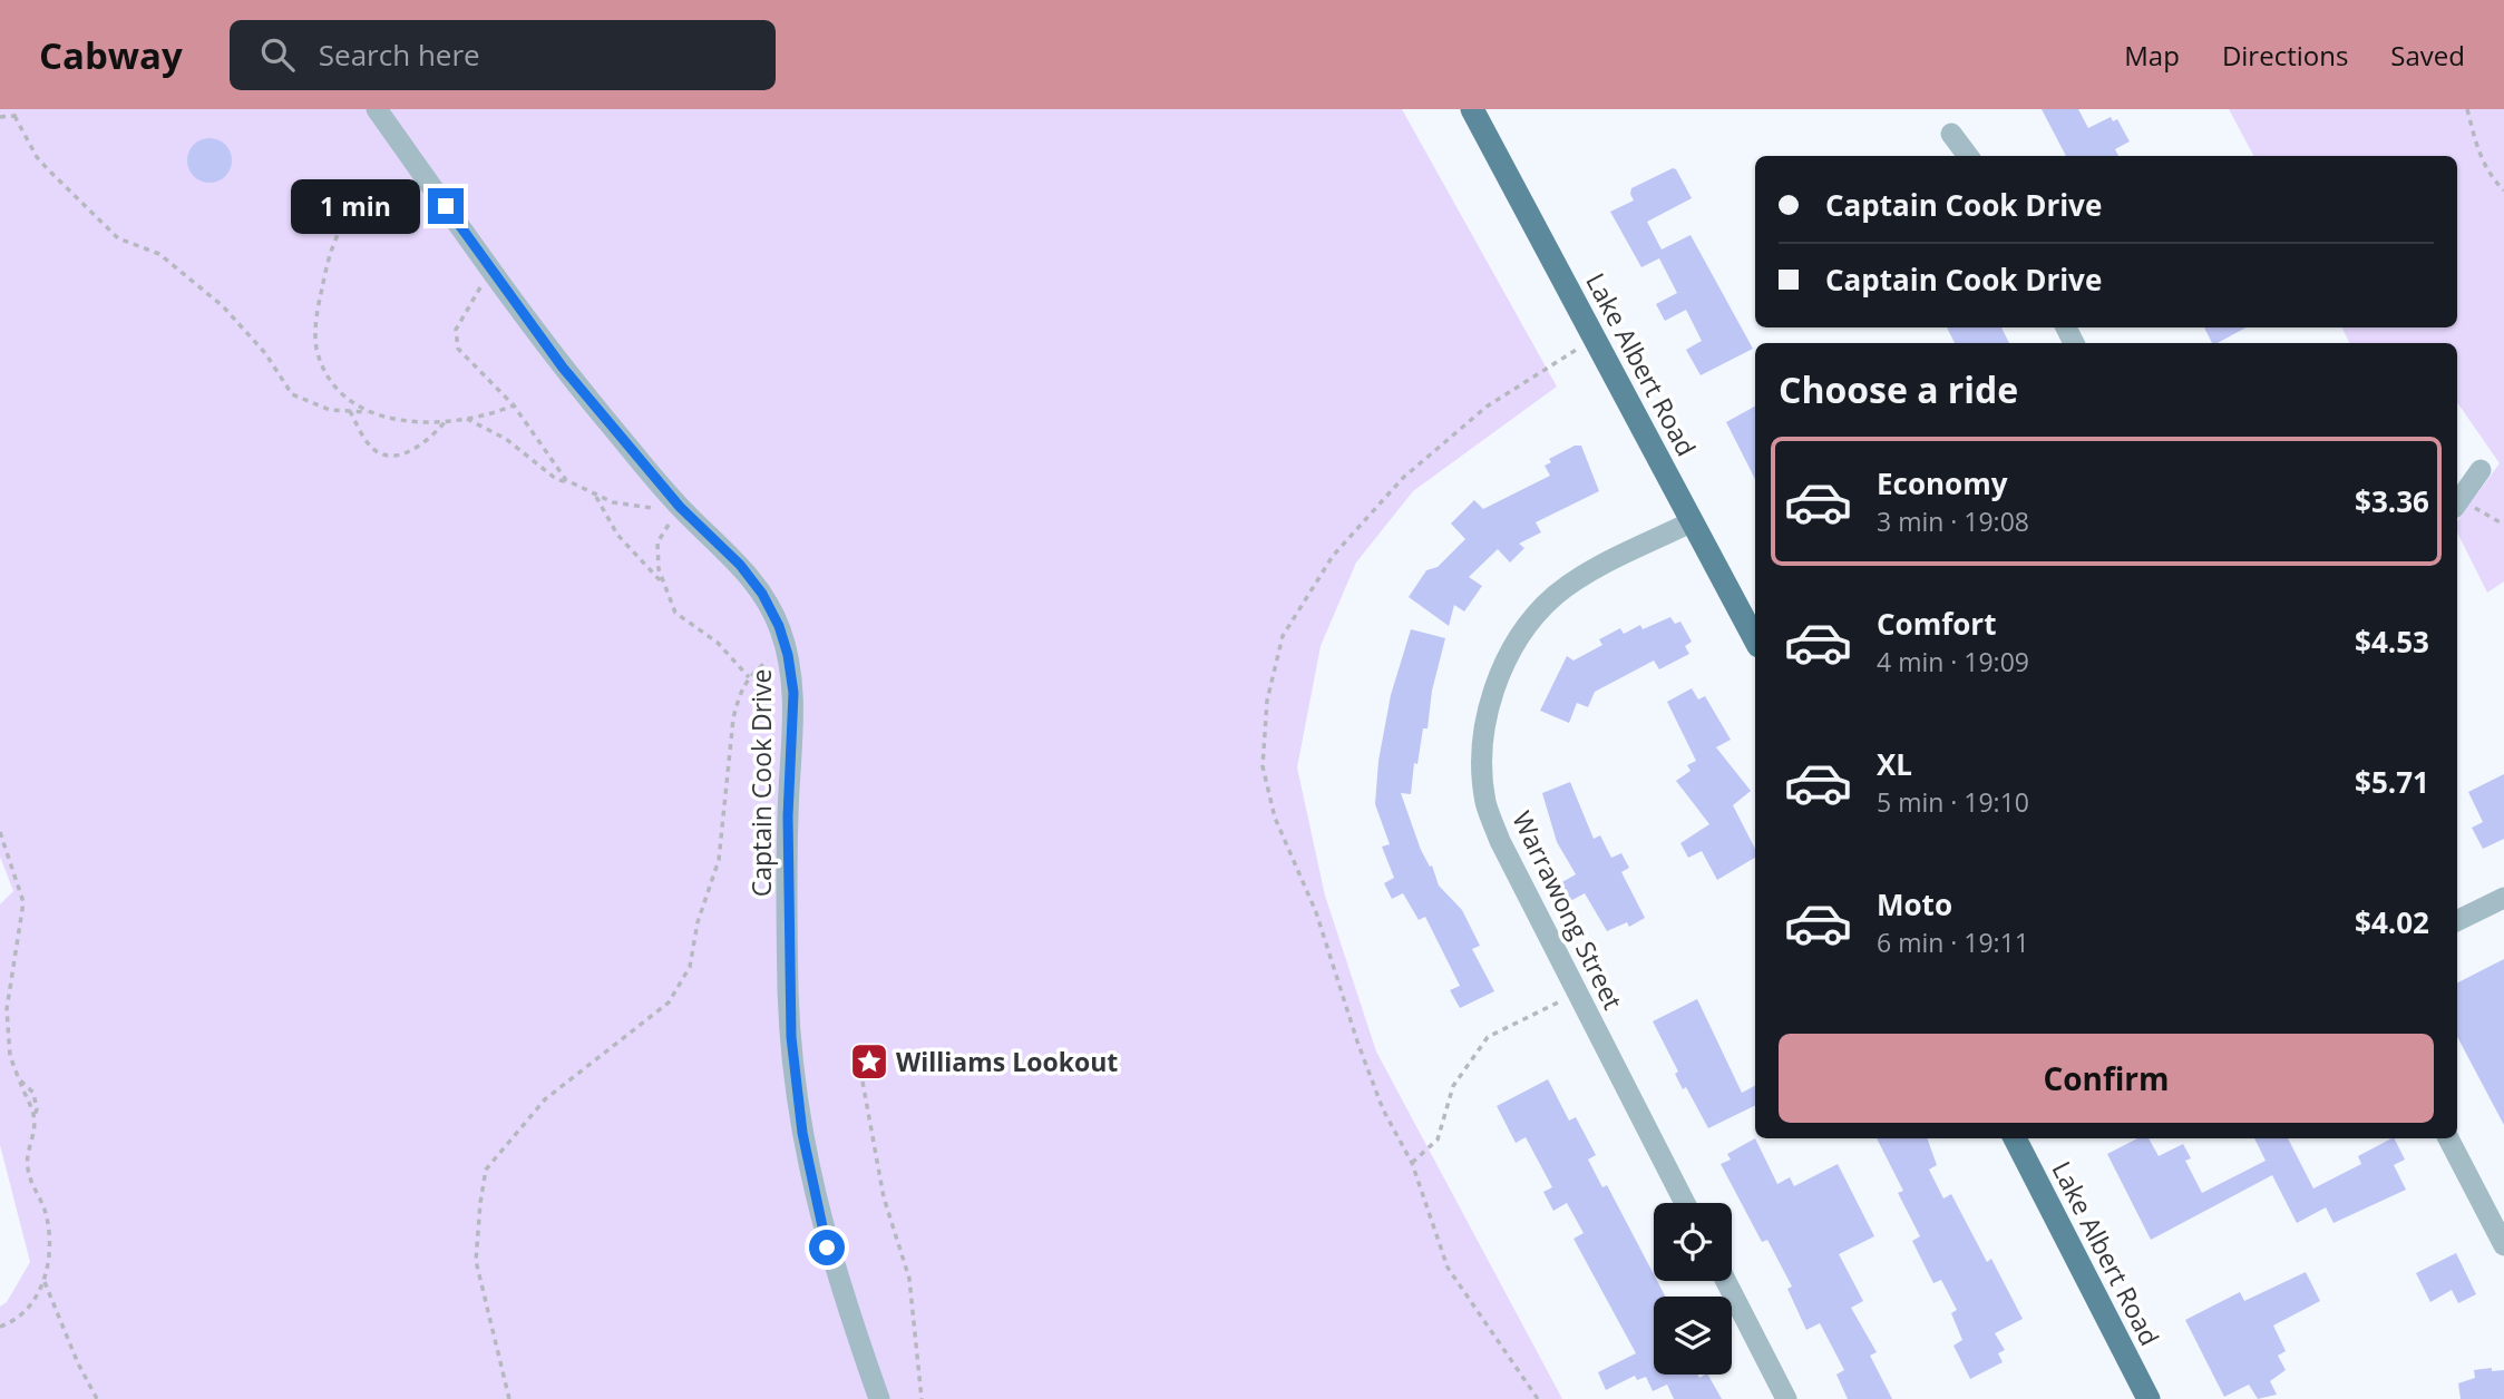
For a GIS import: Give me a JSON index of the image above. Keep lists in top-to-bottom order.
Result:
{
  "streets": {
    "main road": ["Lake Albert Road"],
    "street": ["Captain Cook Drive", "Warrawong Street"]
  },
  "crossings": [
    ["Lake Albert Road", "Warrawong Street"]
  ],
  "places": {
    "place": ["Williams Lookout"]
  },
  "page": {
    "header": "Cabway",
    "search": "Search here",
    "nav": ["Map", "Directions", "Saved"],
    "banner": ["Captain Cook Drive", "Captain Cook Drive"],
    "bubble": "1 min",
    "heading": "Choose a ride",
    "list": [
      {
        "name": "Economy",
        "note": "3 min · 19:08",
        "value": "$3.36"
      },
      {
        "name": "Comfort",
        "note": "4 min · 19:09",
        "value": "$4.53"
      },
      {
        "name": "XL",
        "note": "5 min · 19:10",
        "value": "$5.71"
      },
      {
        "name": "Moto",
        "note": "6 min · 19:11",
        "value": "$4.02"
      }
    ],
    "buttons": "Confirm"
  }
}
